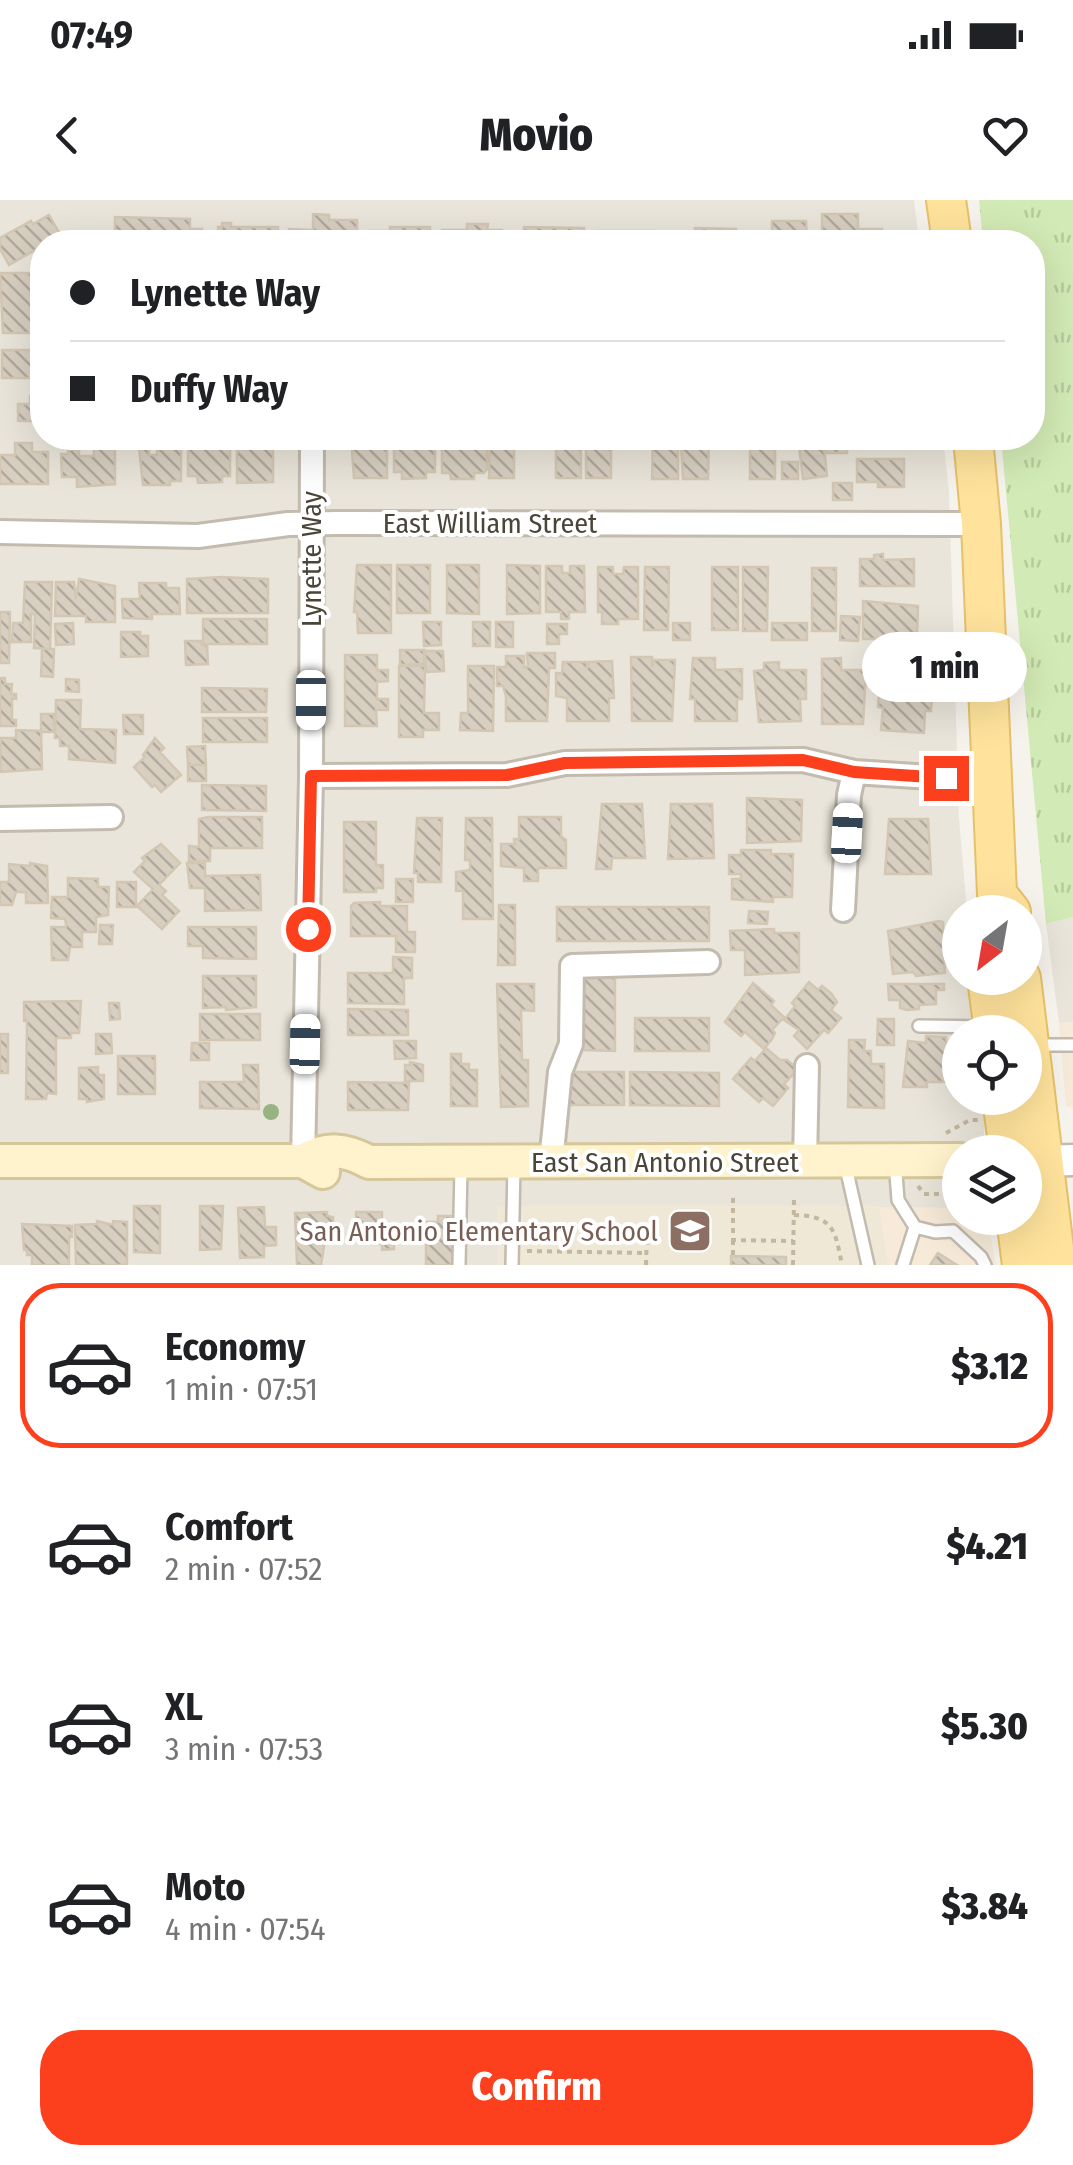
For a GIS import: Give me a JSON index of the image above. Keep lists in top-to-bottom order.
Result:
{
  "streets": {
    "main road": ["East San Antonio Street"],
    "street": ["East William Street", "Lynette Way"]
  },
  "crossings": [
    ["East William Street", "Lynette Way"],
    ["Lynette Way", "East San Antonio Street"]
  ],
  "places": {
    "school or university": ["San Antonio Elementary School"]
  },
  "north": "bottom left",
  "page": {
    "status": "07:49",
    "header": "Movio",
    "banner": ["Lynette Way", "Duffy Way"],
    "bubble": "1 min",
    "list": [
      {
        "name": "Economy",
        "note": "1 min · 07:51",
        "value": "$3.12"
      },
      {
        "name": "Comfort",
        "note": "2 min · 07:52",
        "value": "$4.21"
      },
      {
        "name": "XL",
        "note": "3 min · 07:53",
        "value": "$5.30"
      },
      {
        "name": "Moto",
        "note": "4 min · 07:54",
        "value": "$3.84"
      }
    ],
    "buttons": "Confirm"
  }
}
